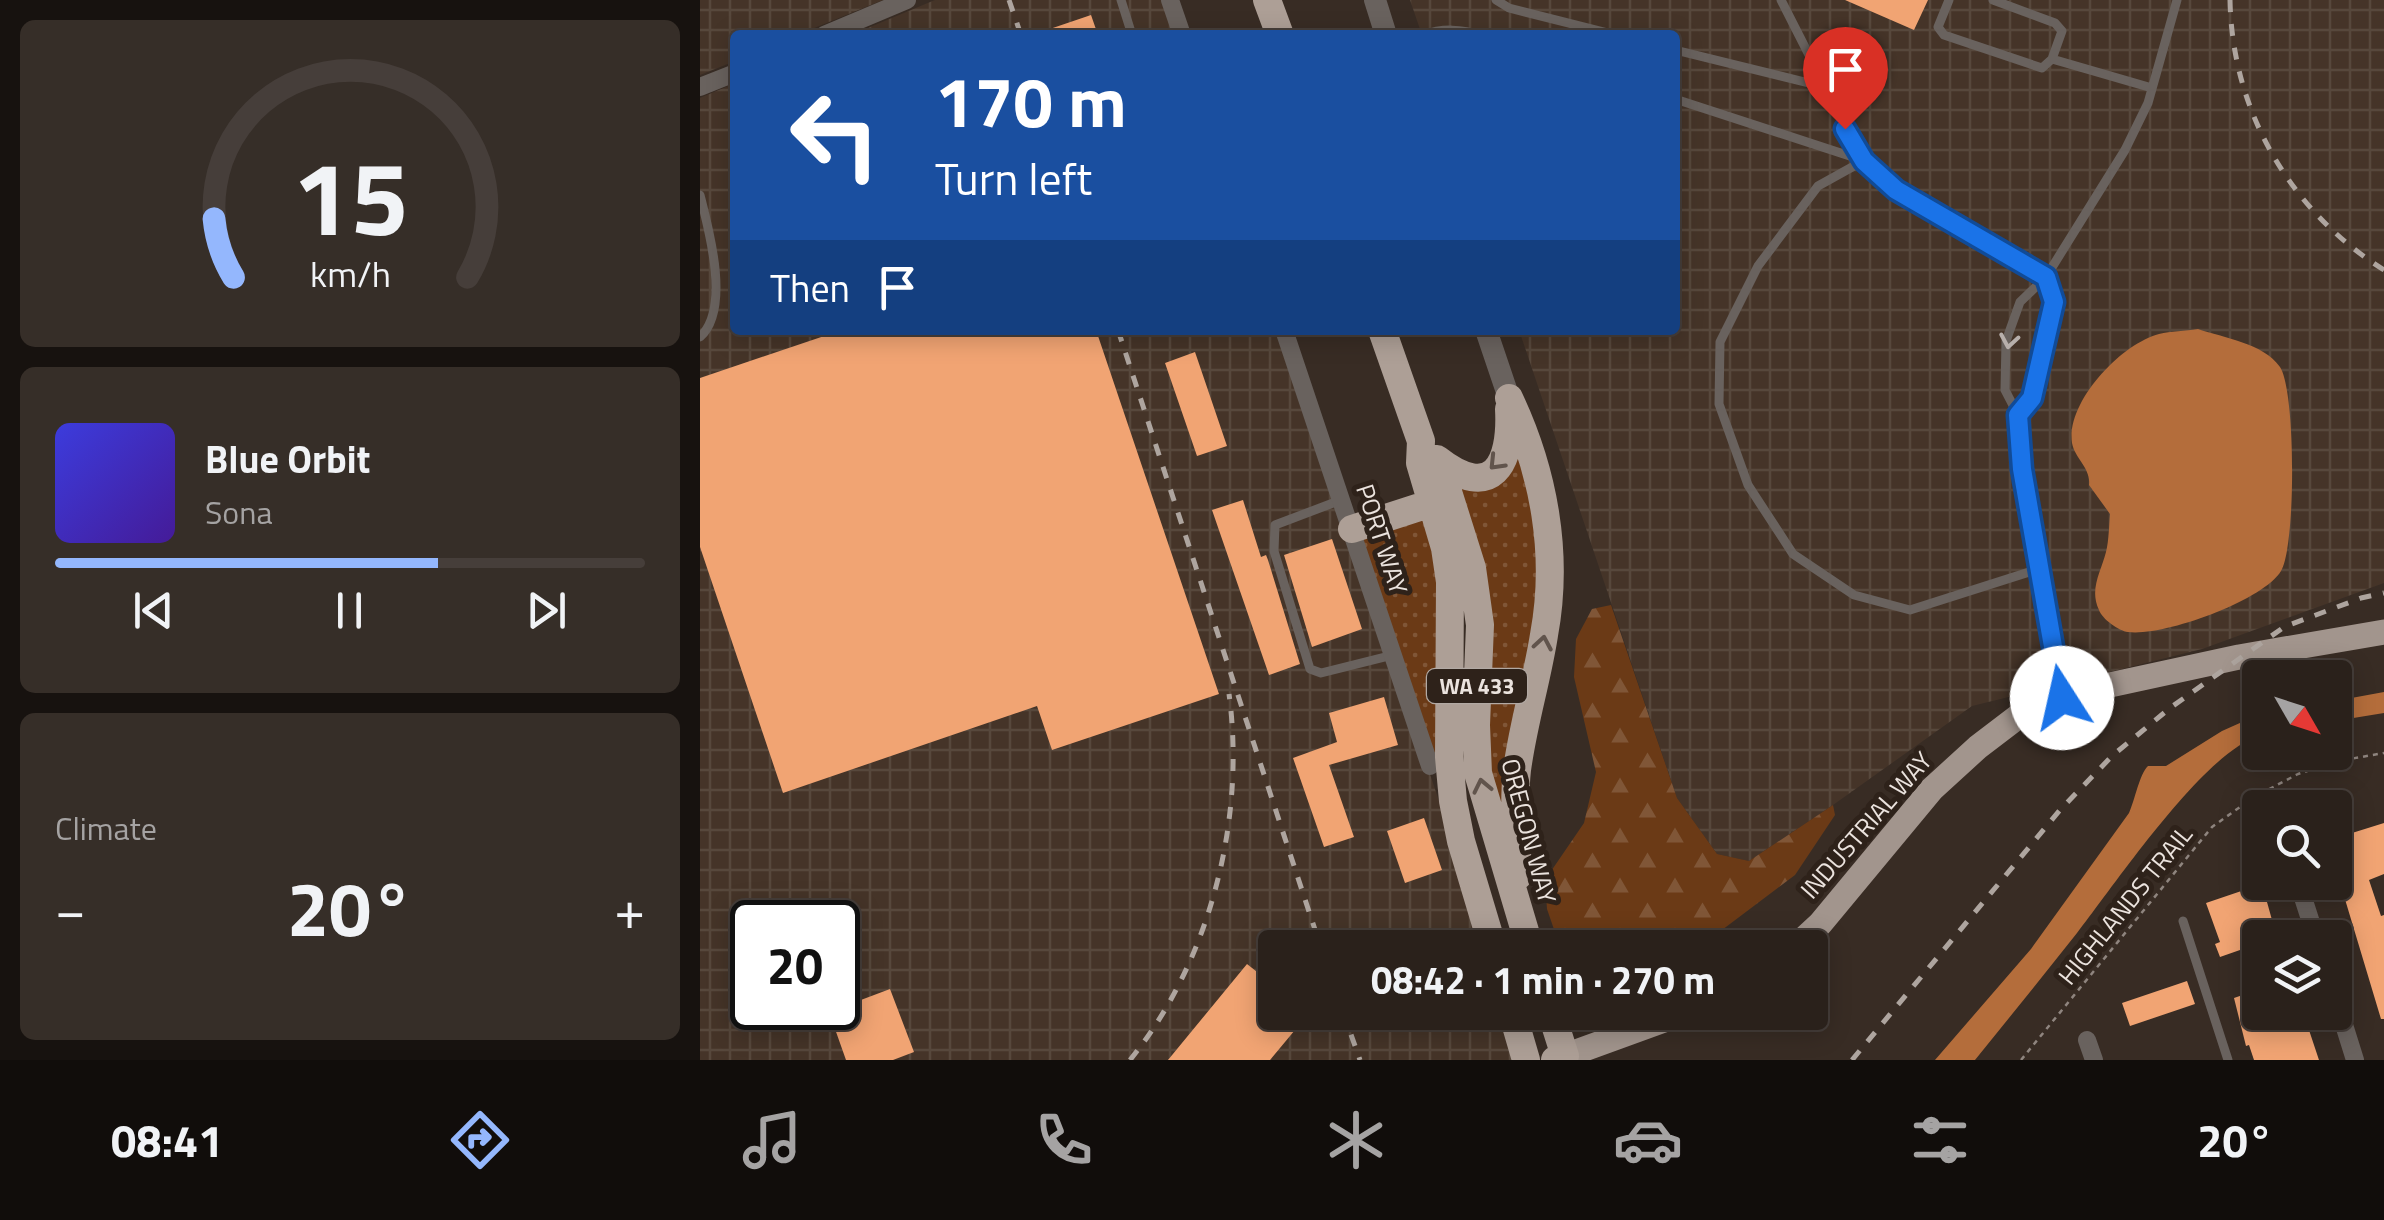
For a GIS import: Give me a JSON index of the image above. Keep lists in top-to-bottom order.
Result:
{
  "streets": {
    "highway": ["WA 433", "OREGON WAY"],
    "main road": ["INDUSTRIAL WAY"],
    "street": ["PORT WAY"],
    "path": ["HIGHLANDS TRAIL"]
  },
  "north": "bottom right",
  "page": {
    "turn": ["170 m", "Turn left"],
    "then": "Then",
    "song": ["Blue Orbit", "Sona"],
    "tile": "Climate",
    "heat": ["−", "20°", "+"],
    "limit": "20",
    "trip": "08:42 · 1 min · 270 m",
    "tabs": ["08:41", "20°"],
    "gauge": ["15", "km/h"]
  }
}
